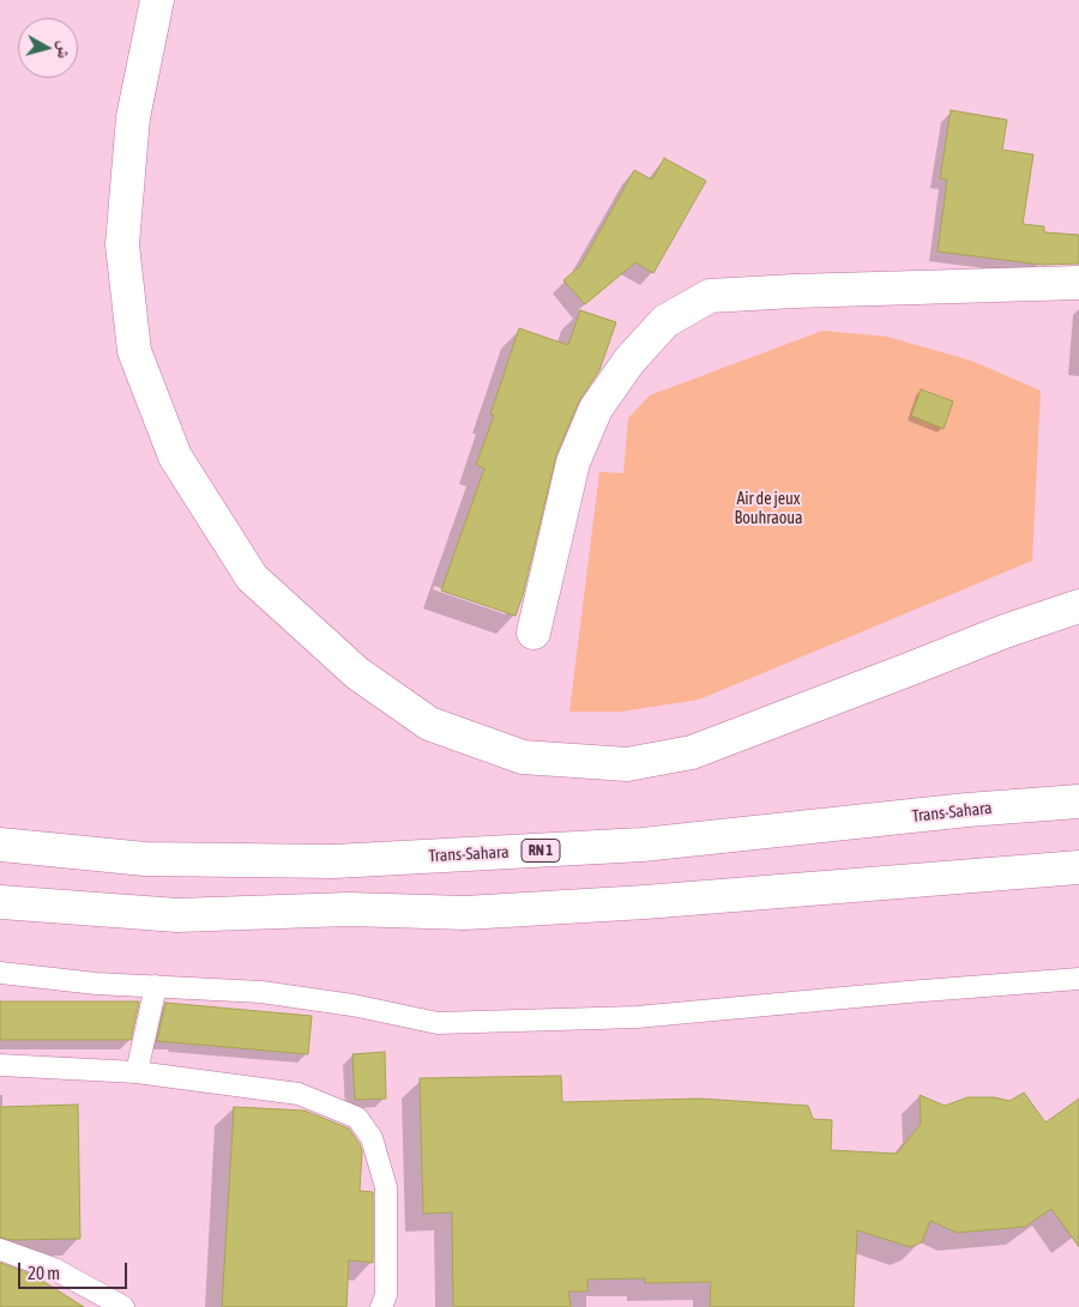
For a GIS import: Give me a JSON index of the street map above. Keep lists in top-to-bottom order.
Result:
{
  "streets": {
    "main road": ["Trans-Sahara", "RN 1"]
  },
  "parks": ["Air de jeux Bouhraoua"],
  "scale_bar": "20 m",
  "north": "right"
}
